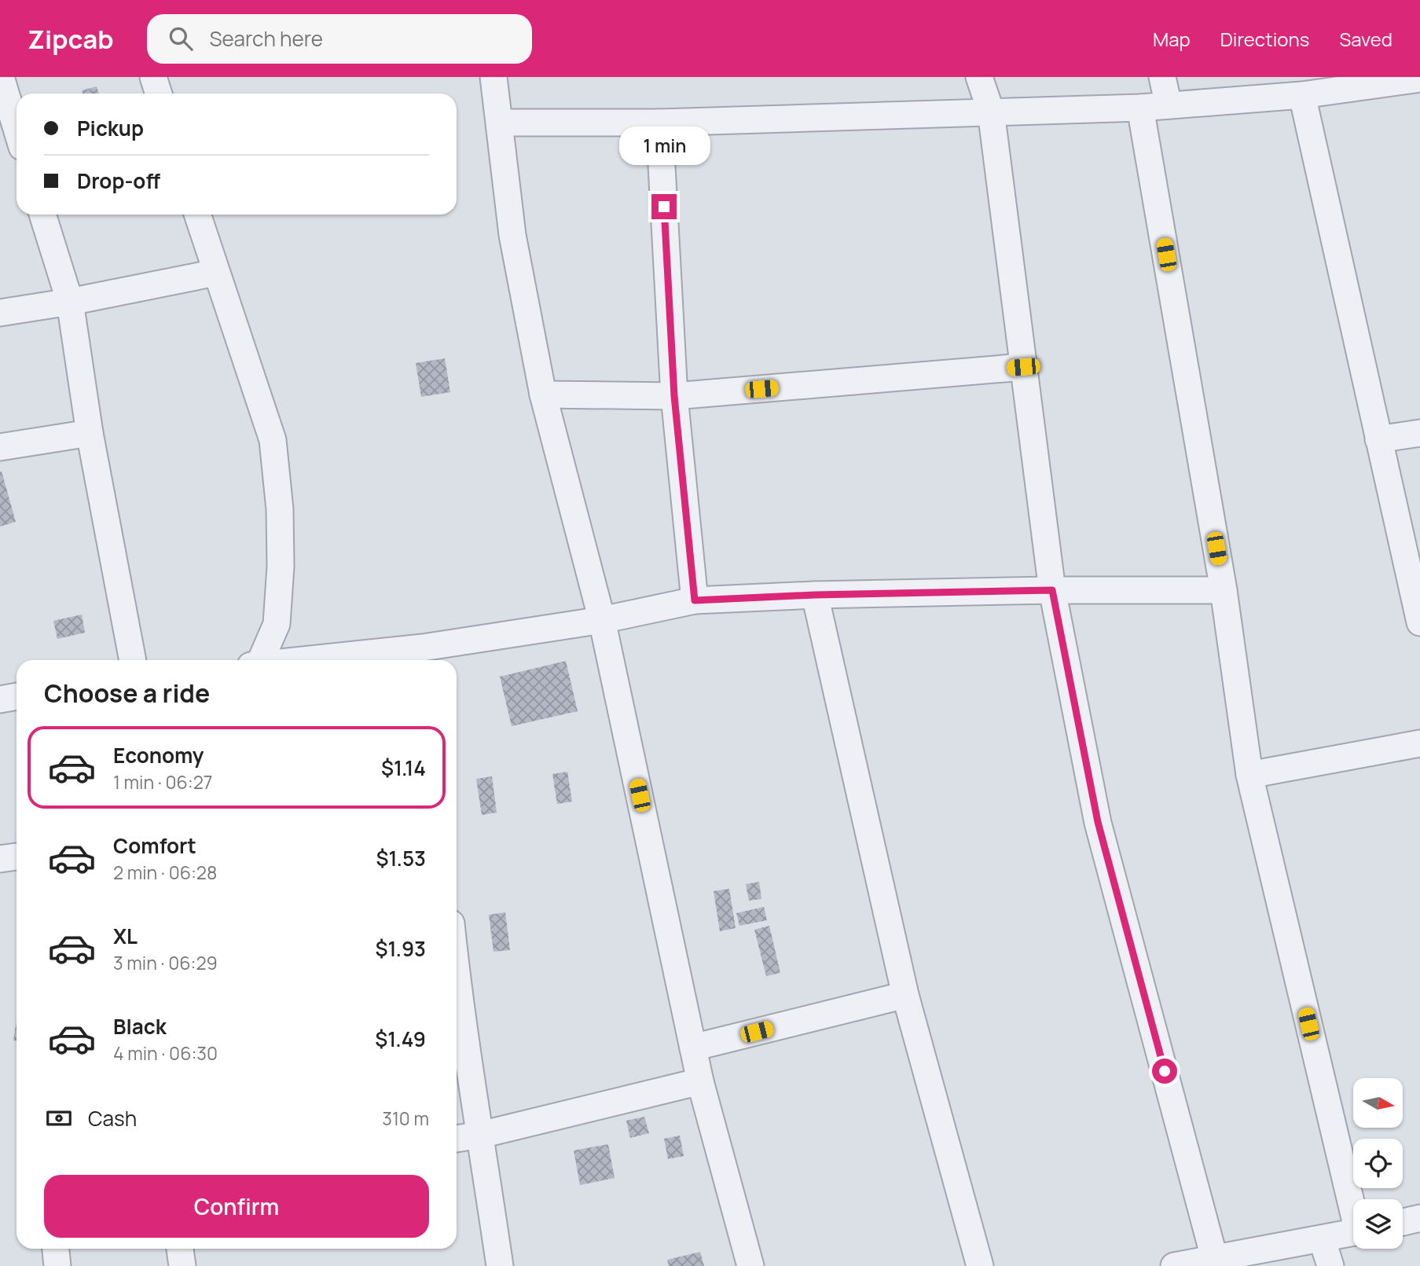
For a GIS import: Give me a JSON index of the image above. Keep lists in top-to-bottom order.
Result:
{
  "north": "right",
  "page": {
    "header": "Zipcab",
    "search": "Search here",
    "nav": ["Map", "Directions", "Saved"],
    "banner": ["Pickup", "Drop-off"],
    "bubble": "1 min",
    "heading": "Choose a ride",
    "list": [
      {
        "name": "Economy",
        "note": "1 min · 06:27",
        "value": "$1.14"
      },
      {
        "name": "Comfort",
        "note": "2 min · 06:28",
        "value": "$1.53"
      },
      {
        "name": "XL",
        "note": "3 min · 06:29",
        "value": "$1.93"
      },
      {
        "name": "Black",
        "note": "4 min · 06:30",
        "value": "$1.49"
      }
    ],
    "pay": ["Cash", "310 m"],
    "buttons": "Confirm"
  }
}
